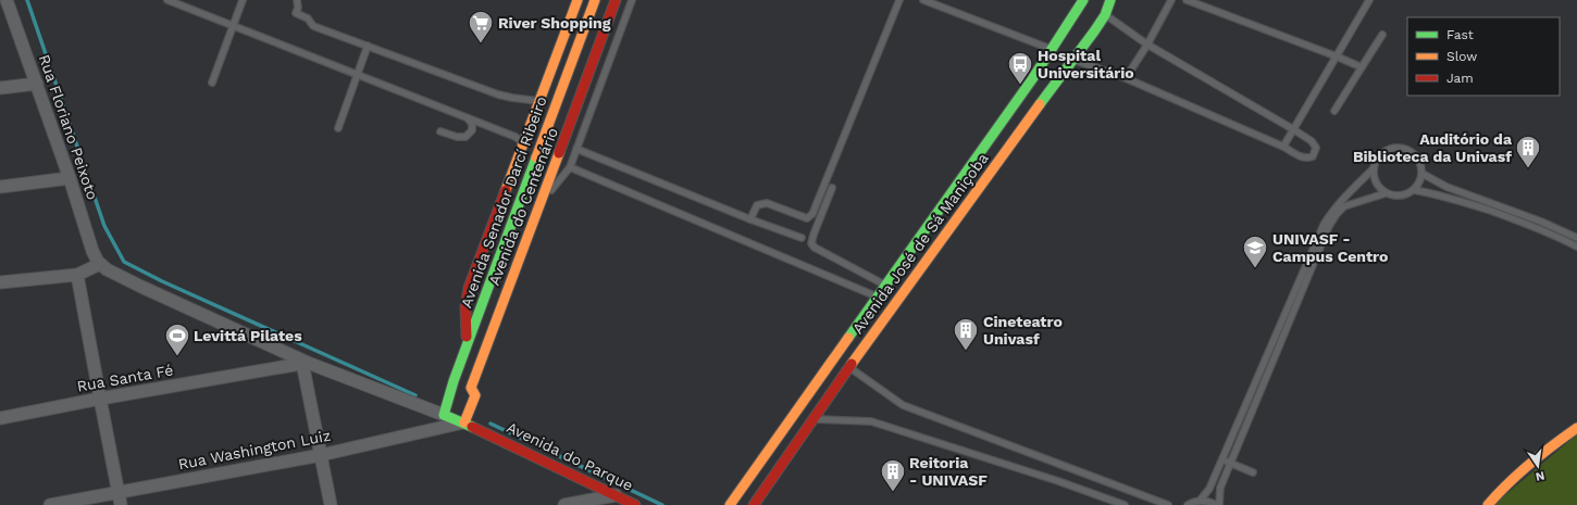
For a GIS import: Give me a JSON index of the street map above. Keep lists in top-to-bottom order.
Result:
{
  "streets": {
    "main road": [
      "Avenida Senador Darcí Ribeiro",
      "Avenida do Centenário",
      "Avenida José de Sá Maniçoba",
      "Avenida do Parque"
    ],
    "street": ["Rua Floriano Peixoto", "Rua Santa Fé", "Rua Washington Luiz"]
  },
  "crossings": [
    ["Avenida Senador Darcí Ribeiro", "Avenida do Parque"],
    ["Avenida do Centenário", "Rua Washington Luiz"],
    ["Avenida do Centenário", "Avenida do Parque"],
    ["Rua Washington Luiz", "Avenida do Parque"]
  ],
  "places": {
    "supermarket": ["River Shopping"],
    "bus stop": ["Hospital Universitário"],
    "building": ["Auditório da Biblioteca da Univasf", "Cineteatro Univasf", "Reitoria - UNIVASF"],
    "school or university": ["UNIVASF - Campus Centro"],
    "sports": ["Levittá Pilates"]
  },
  "legend": ["Fast", "Slow", "Jam"],
  "north": "bottom"
}
